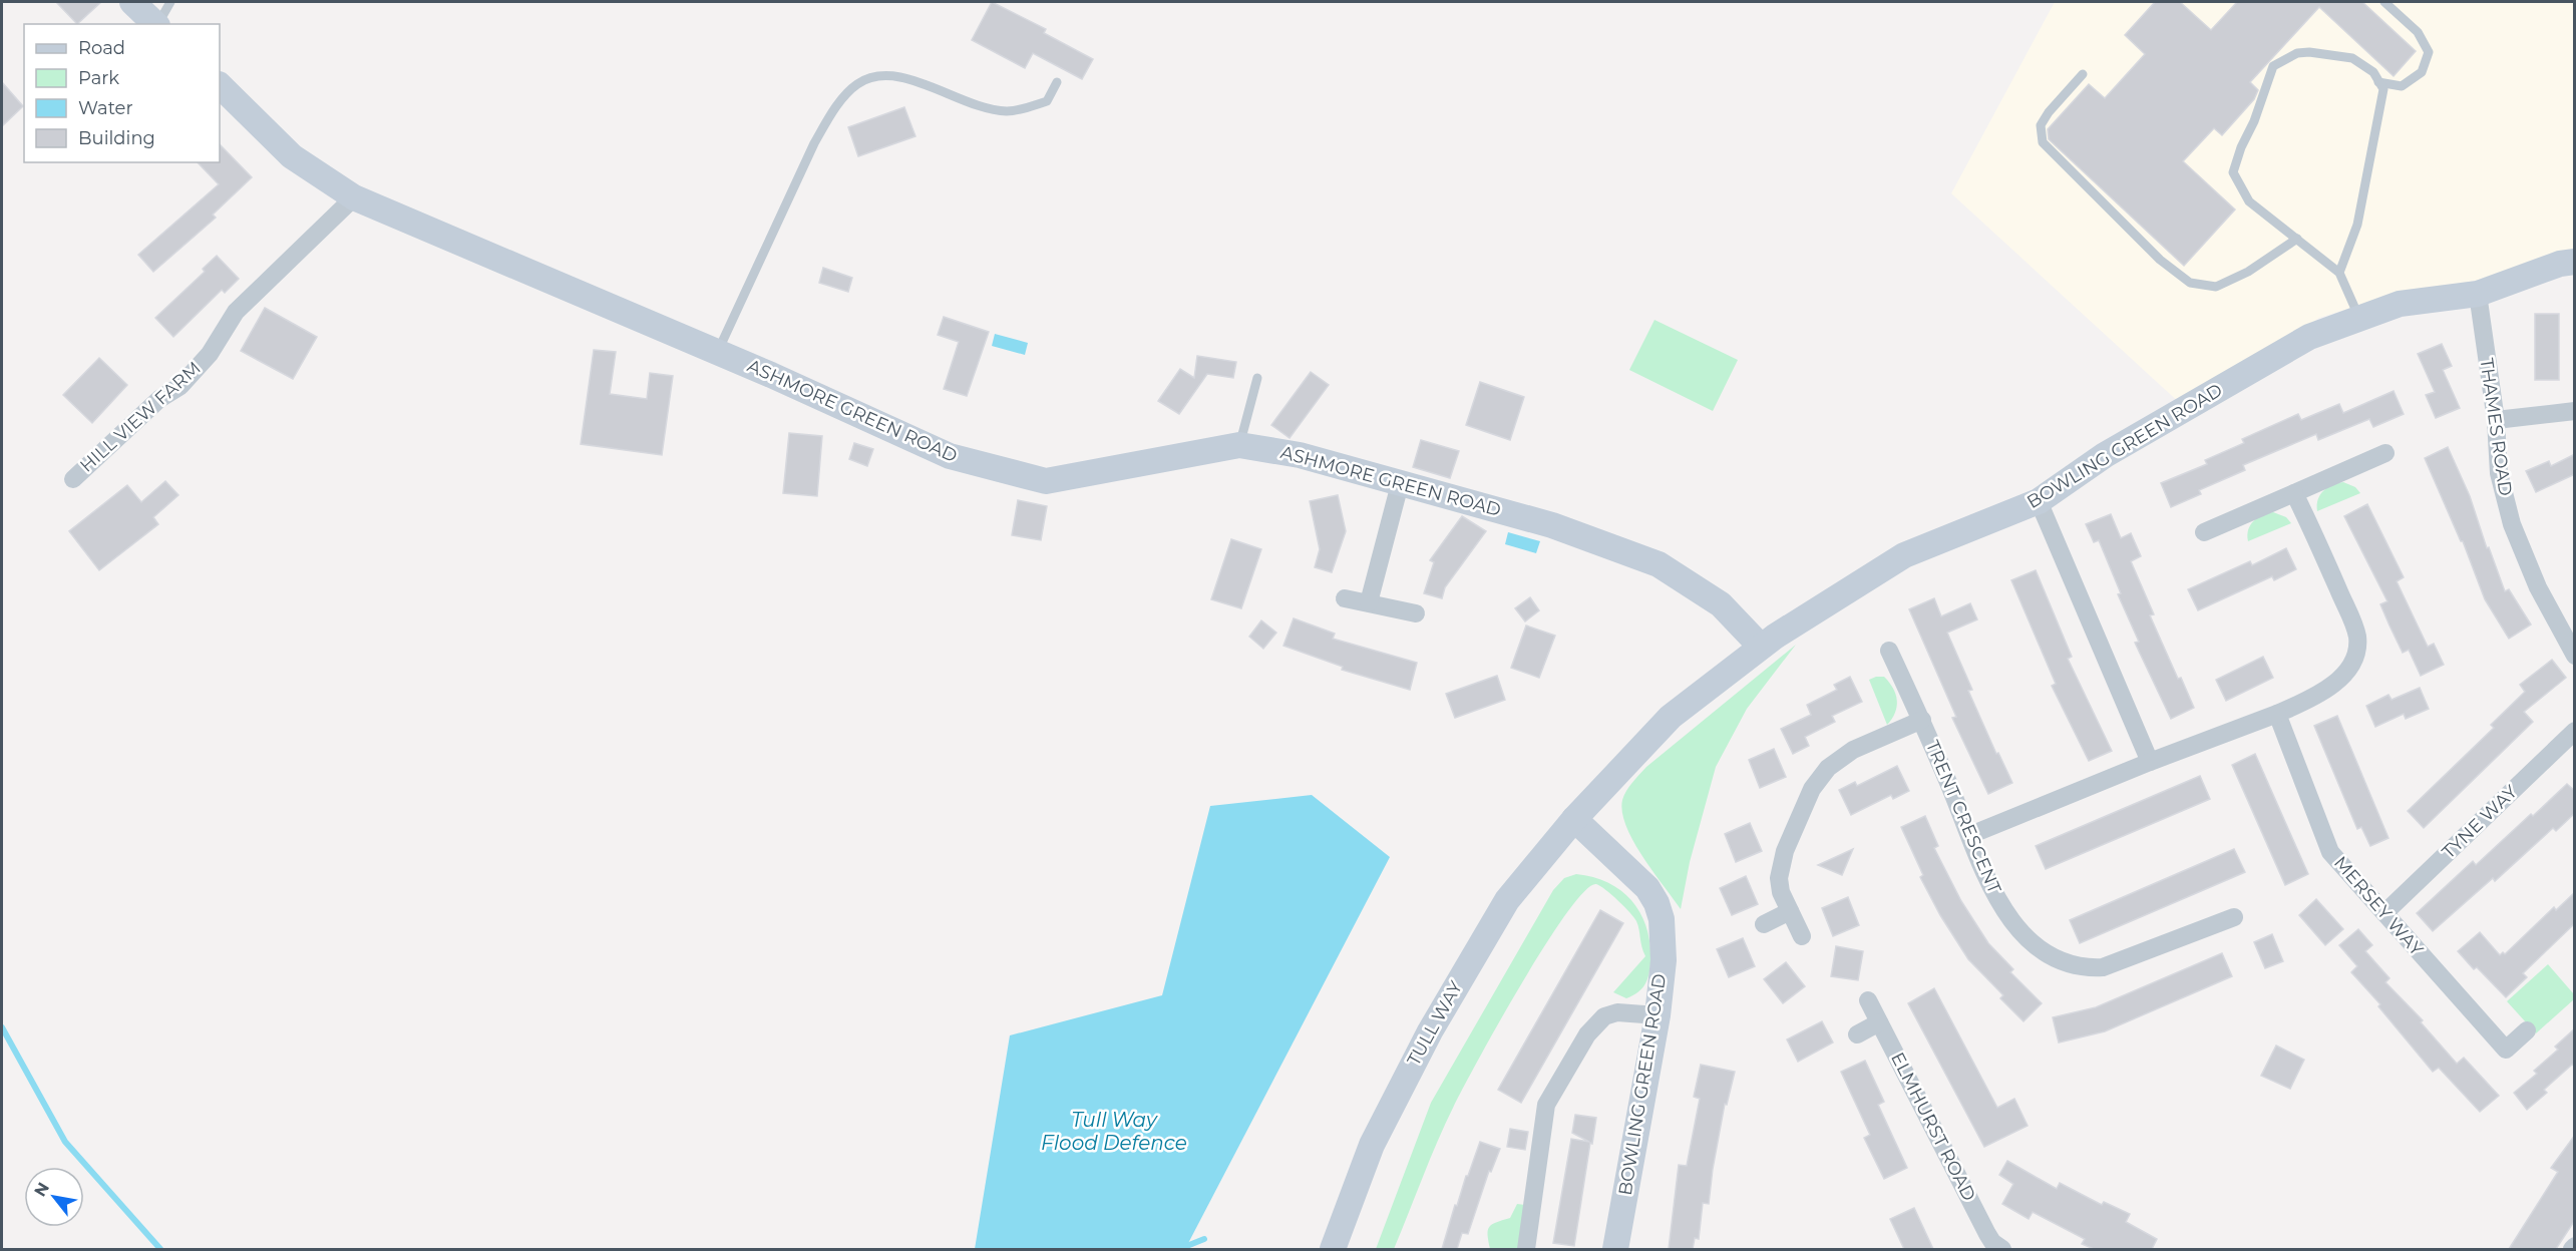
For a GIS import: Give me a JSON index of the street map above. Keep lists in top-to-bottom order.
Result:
{
  "streets": {
    "street": [
      "ASHMORE GREEN ROAD",
      "HILL VIEW FARM",
      "THAMES ROAD",
      "BOWLING GREEN ROAD",
      "TRENT CRESCENT",
      "TYNE WAY",
      "MERSEY WAY",
      "TULL WAY",
      "ELMHURST ROAD"
    ]
  },
  "crossings": [
    ["ASHMORE GREEN ROAD", "HILL VIEW FARM"],
    ["ASHMORE GREEN ROAD", "BOWLING GREEN ROAD"],
    ["THAMES ROAD", "BOWLING GREEN ROAD"],
    ["BOWLING GREEN ROAD", "TULL WAY"],
    ["TYNE WAY", "MERSEY WAY"]
  ],
  "water": ["Tull Way Flood Defence"],
  "legend": [
    "Road",
    "Park",
    "Water",
    "Building"
  ],
  "north": "top left"
}
